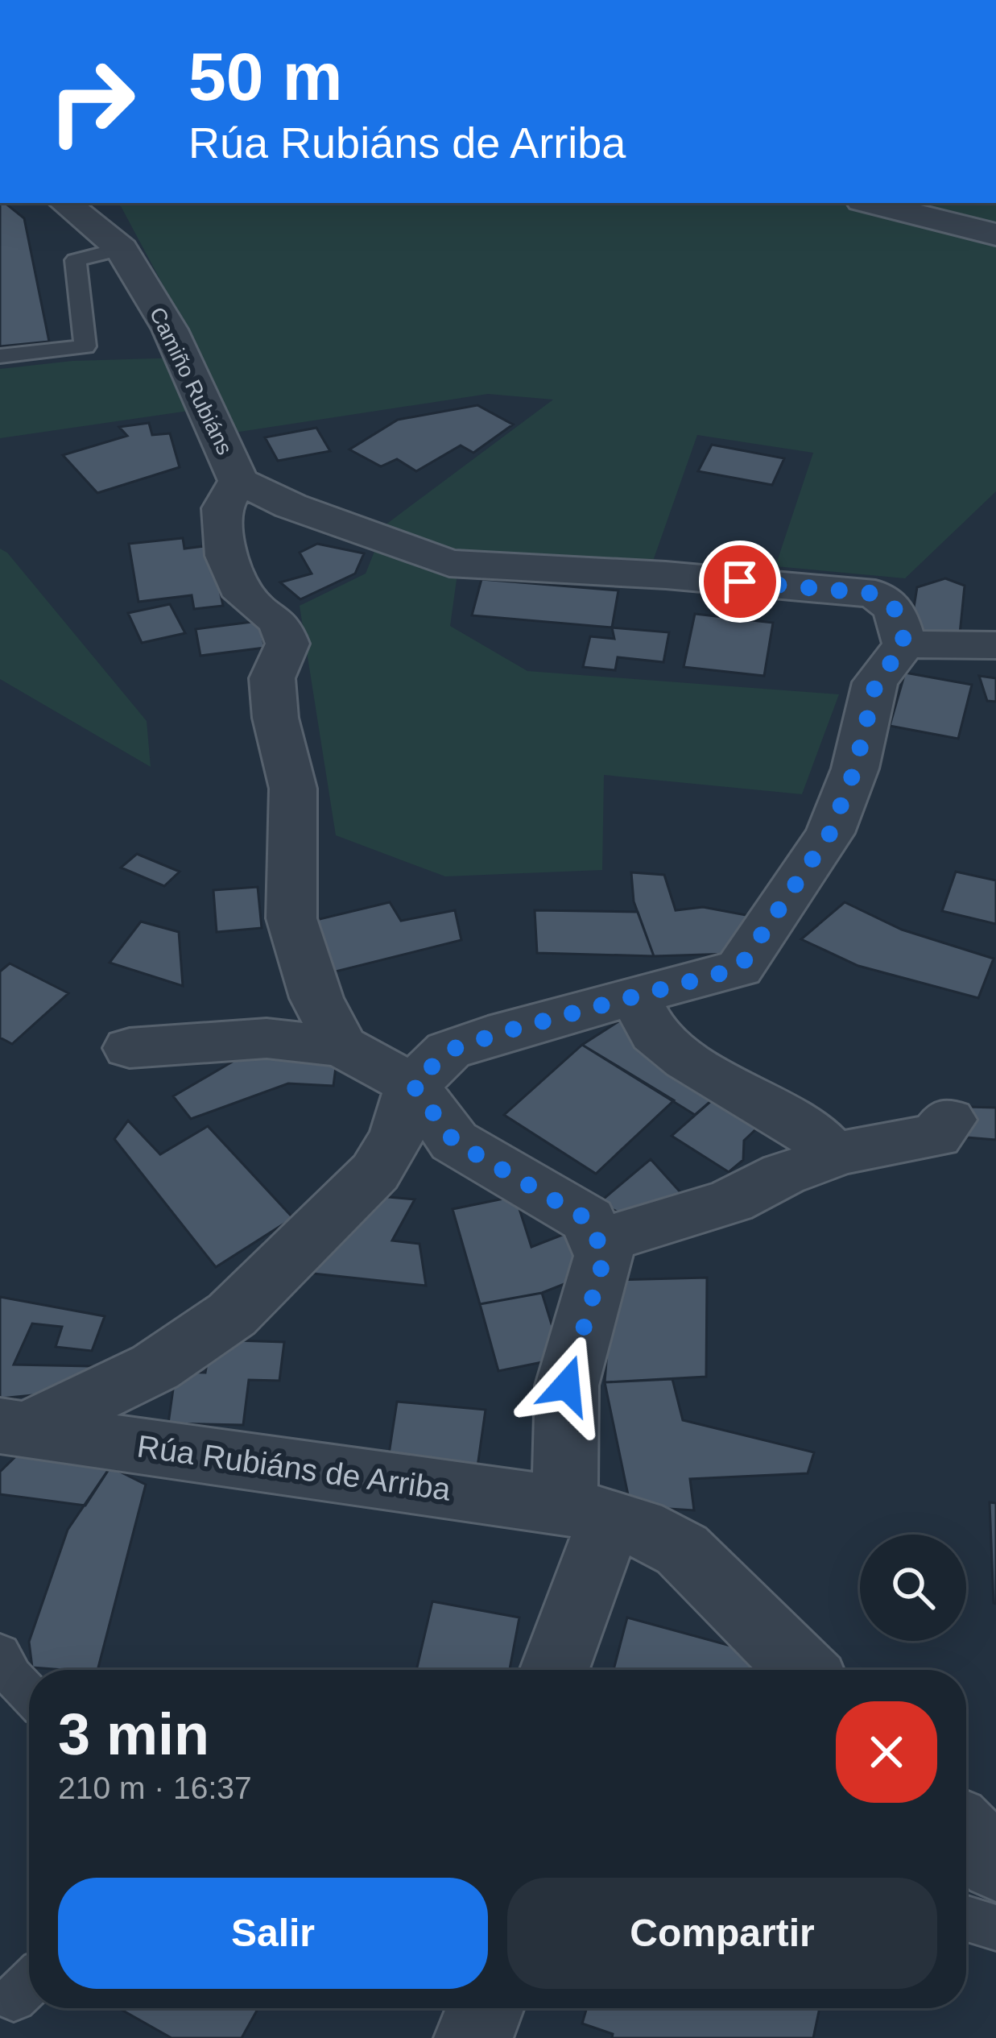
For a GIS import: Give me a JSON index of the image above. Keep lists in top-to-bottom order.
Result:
{
  "streets": {
    "street": ["Camiño Rubiáns", "Rúa Rubiáns de Arriba"]
  },
  "page": {
    "turn": ["50 m", "Rúa Rubiáns de Arriba"],
    "heading": ["3 min", "210 m · 16:37"],
    "buttons": ["Salir", "Compartir"]
  }
}
